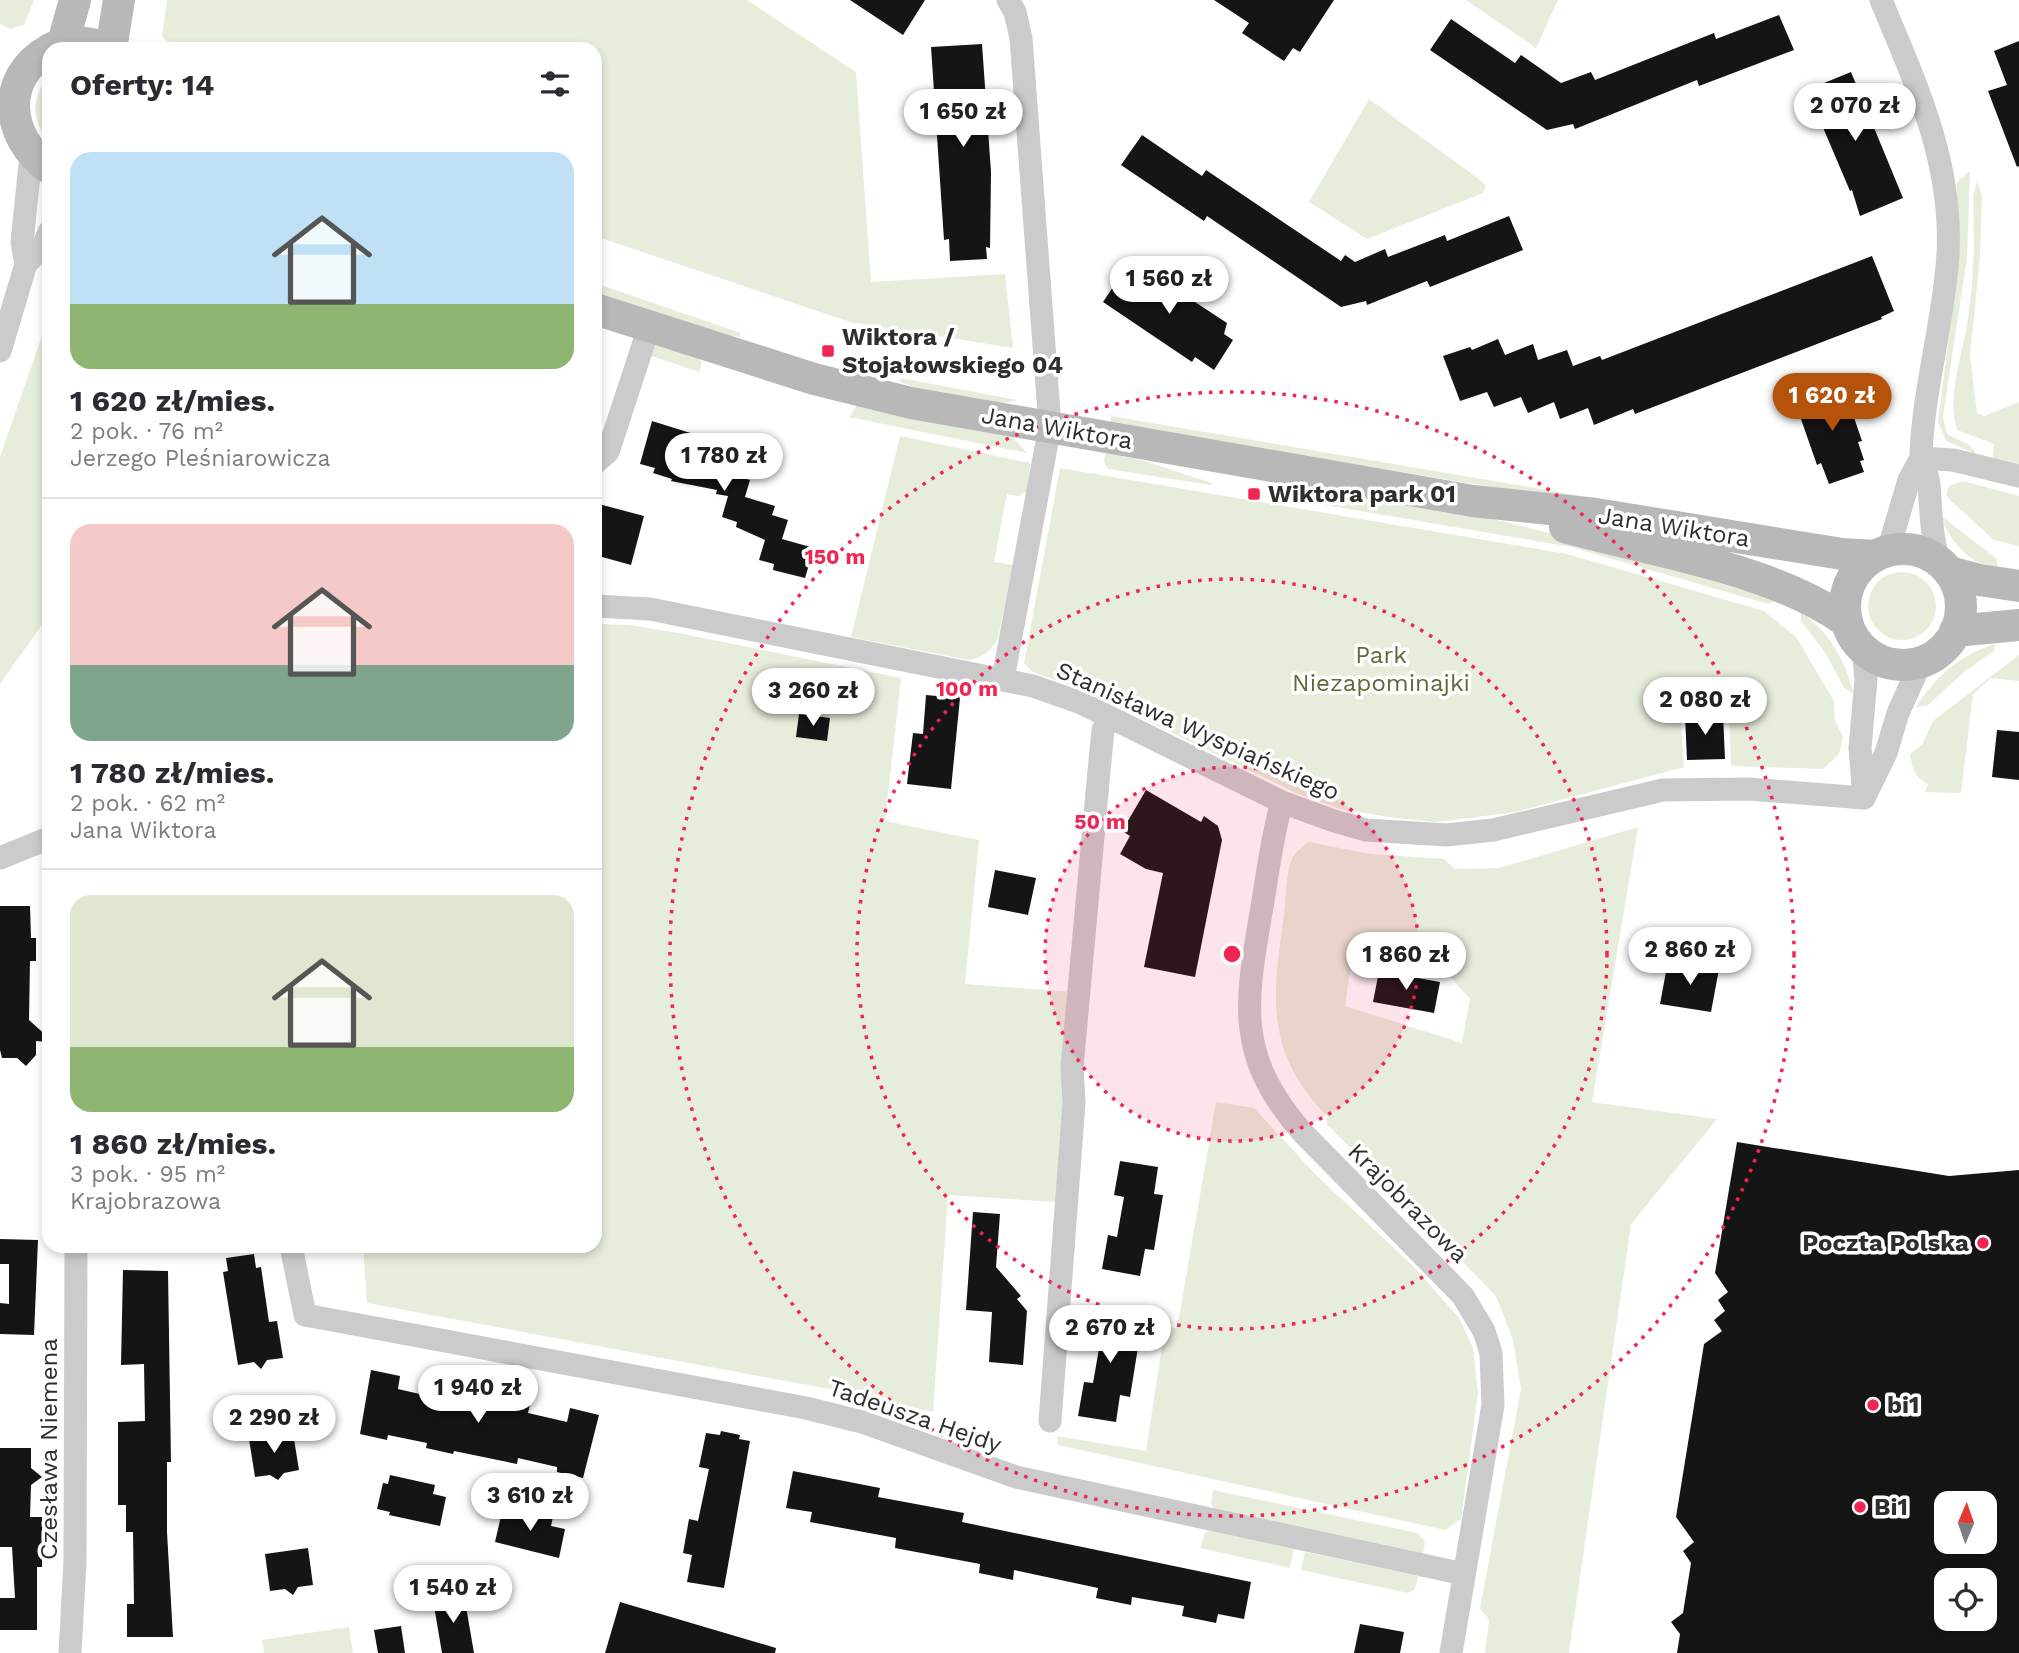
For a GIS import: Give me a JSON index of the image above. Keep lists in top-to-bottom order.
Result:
{
  "streets": {
    "street": [
      "Jana Wiktora",
      "Stanisława Wyspiańskiego",
      "Krajobrazowa",
      "Tadeusza Hejdy",
      "Czesława Niemena"
    ]
  },
  "crossings": [
    ["Stanisława Wyspiańskiego", "Krajobrazowa"],
    ["Krajobrazowa", "Tadeusza Hejdy"]
  ],
  "parks": ["Park Niezapominajki"],
  "places": {
    "transit": ["Wiktora / Stojałowskiego 04", "Wiktora park 01"],
    "other": ["Poczta Polska", "bi1", "Bi1"]
  },
  "north": "top",
  "page": {
    "heading": "Oferty: 14",
    "price": [
      "2 070 zł",
      "1 650 zł",
      "1 560 zł",
      "1 620 zł",
      "1 780 zł",
      "3 260 zł",
      "2 080 zł",
      "2 860 zł",
      "1 860 zł",
      "2 670 zł",
      "1 940 zł",
      "2 290 zł",
      "3 610 zł",
      "1 540 zł"
    ],
    "list": [
      {
        "name": "1 620 zł/mies.",
        "note": "2 pok. · 76 m² · Jerzego Pleśniarowicza"
      },
      {
        "name": "1 780 zł/mies.",
        "note": "2 pok. · 62 m² · Jana Wiktora"
      },
      {
        "name": "1 860 zł/mies.",
        "note": "3 pok. · 95 m² · Krajobrazowa"
      }
    ]
  },
  "rings": ["150 m", "100 m", "50 m"]
}
